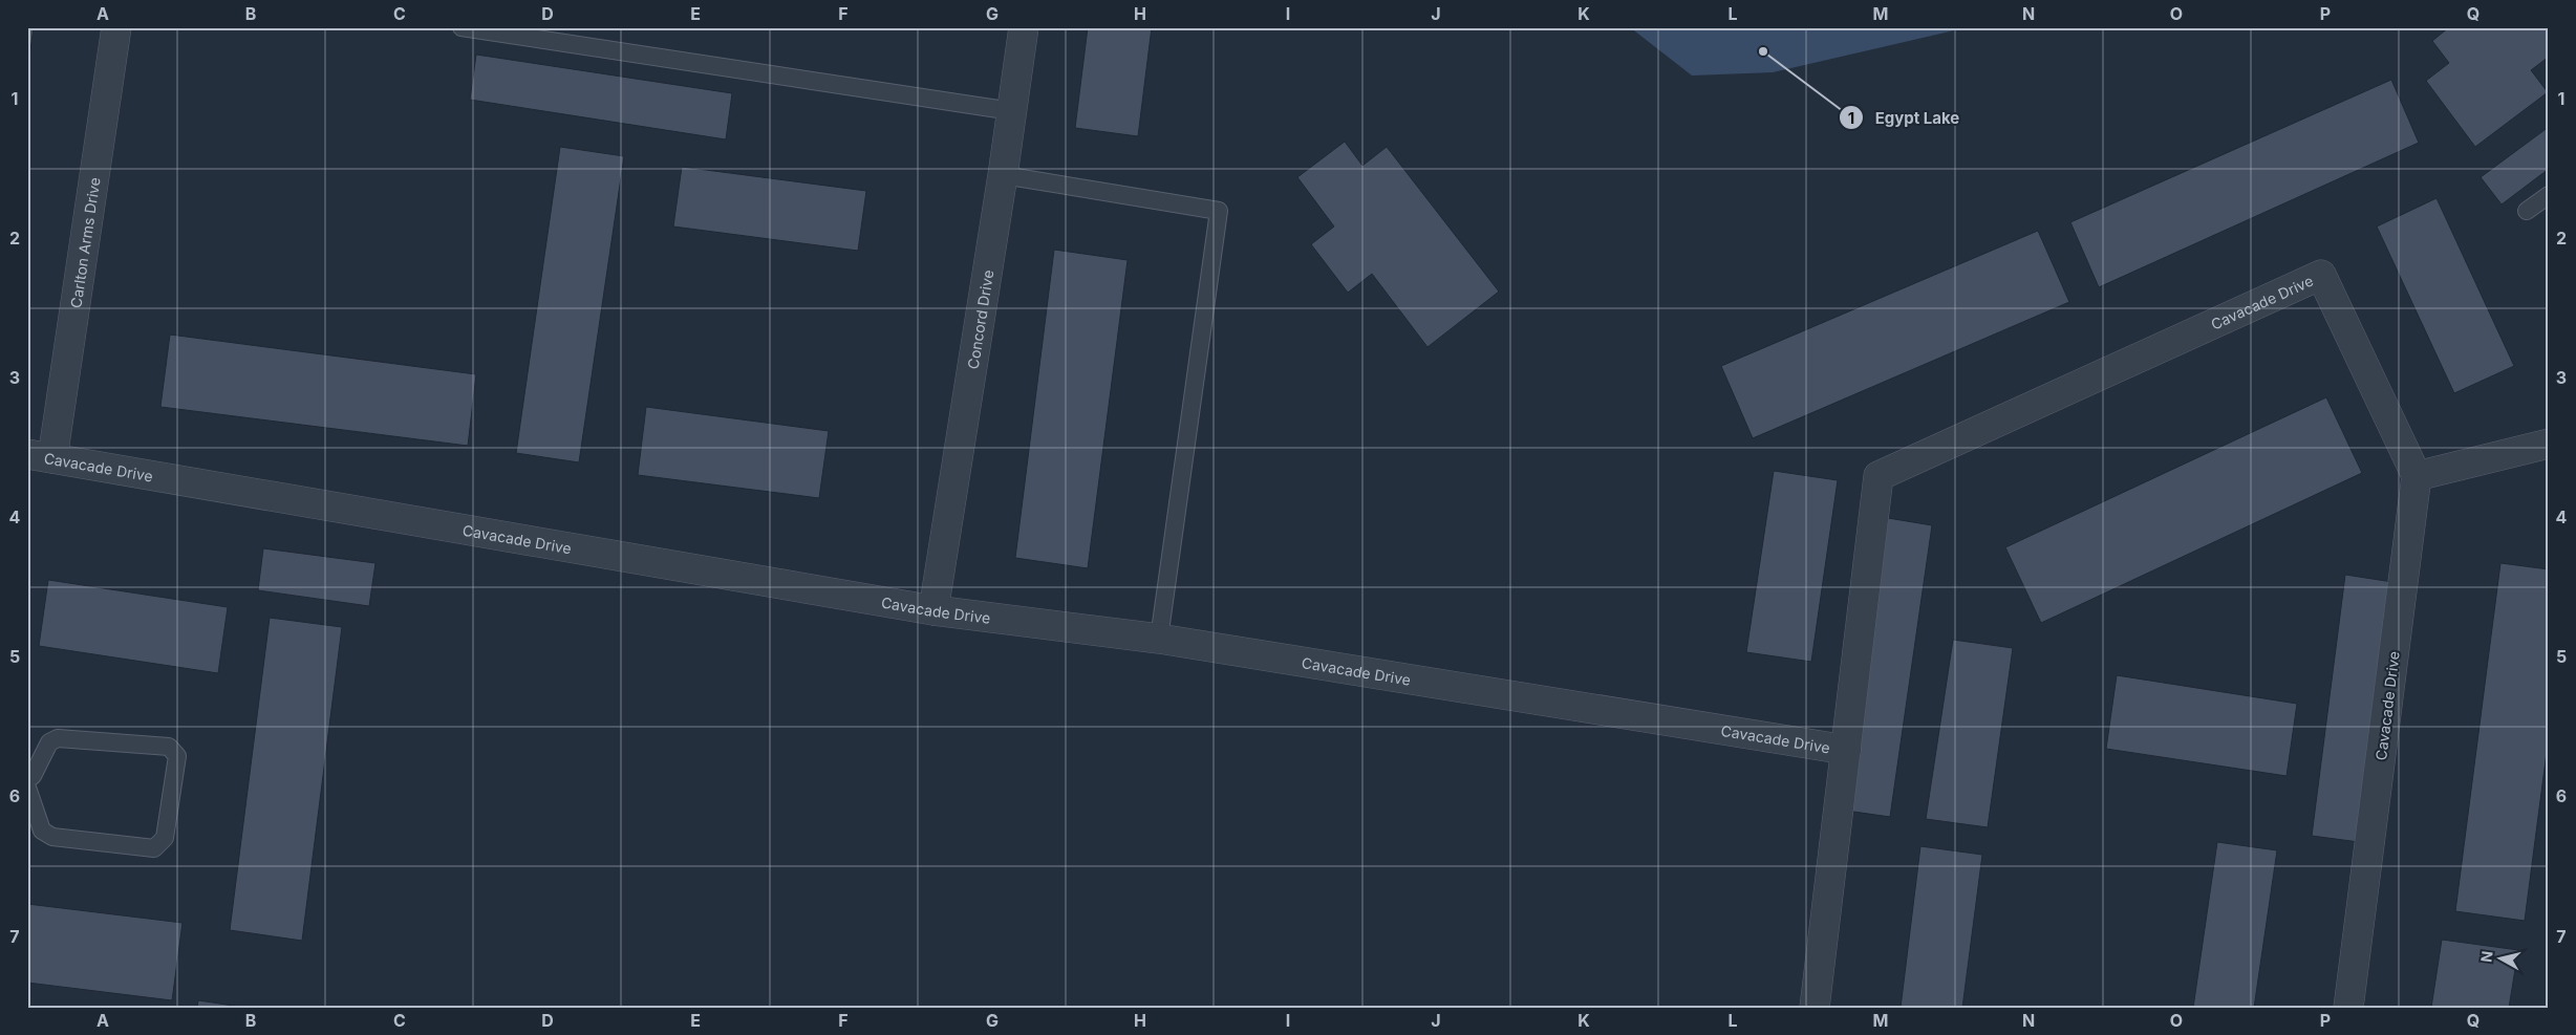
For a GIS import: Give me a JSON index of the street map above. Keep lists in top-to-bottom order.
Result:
{
  "streets": {
    "street": ["Carlton Arms Drive", "Cavacade Drive", "Concord Drive"]
  },
  "crossings": [
    ["Carlton Arms Drive", "Cavacade Drive"],
    ["Cavacade Drive", "Concord Drive"]
  ],
  "places": ["Egypt Lake"],
  "north": "left",
  "grid": {
    "columns": [
      "A",
      "B",
      "C",
      "D",
      "E",
      "F",
      "G",
      "H",
      "I",
      "J",
      "K",
      "L",
      "M",
      "N",
      "O",
      "P",
      "Q"
    ],
    "rows": [
      "1",
      "2",
      "3",
      "4",
      "5",
      "6",
      "7"
    ]
  }
}
